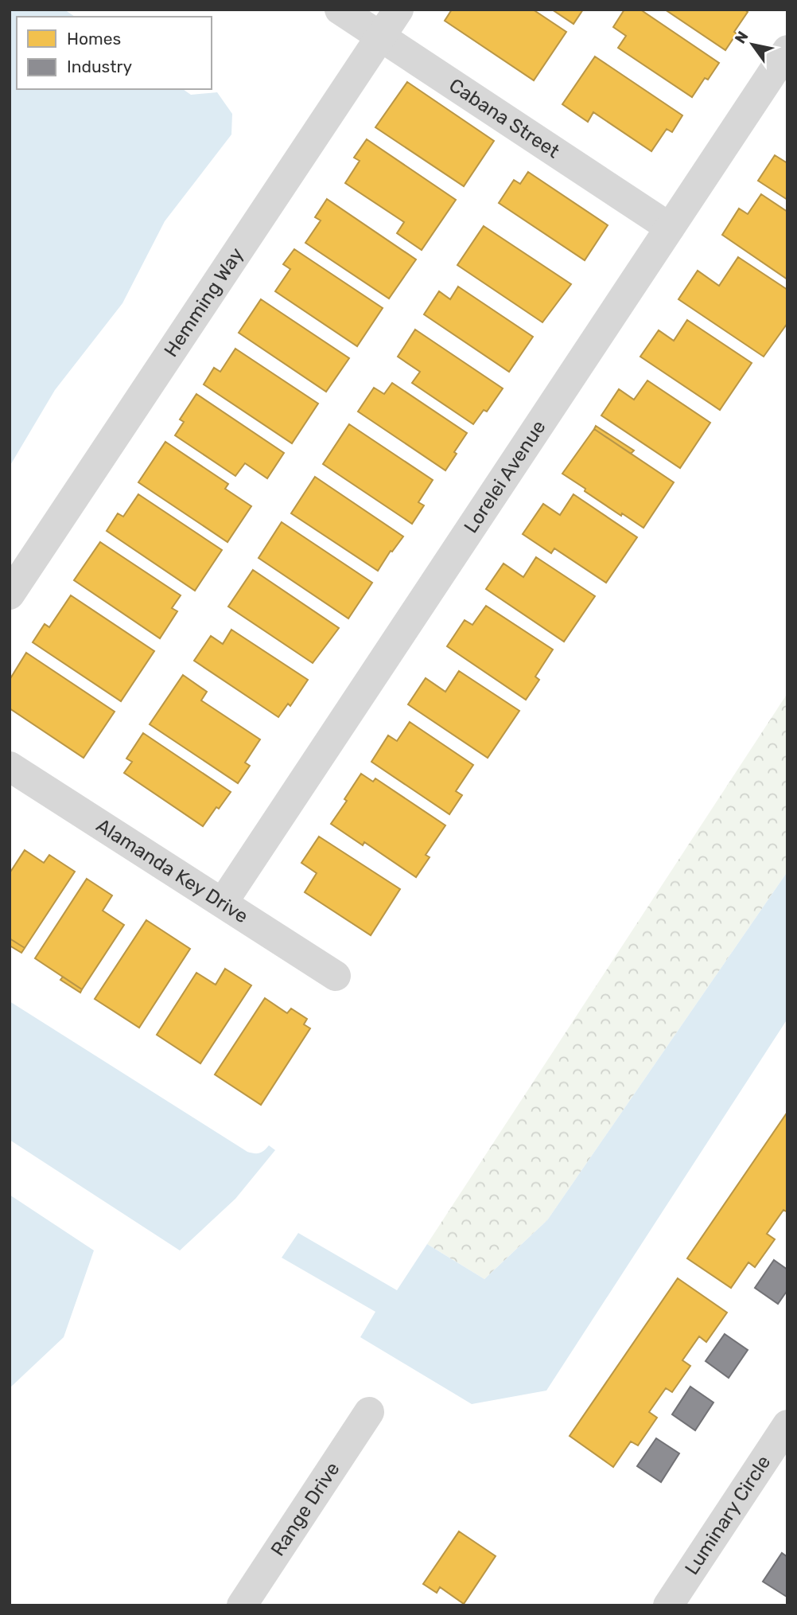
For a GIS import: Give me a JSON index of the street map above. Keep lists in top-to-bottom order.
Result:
{
  "streets": {
    "street": [
      "Cabana Street",
      "Hemming Way",
      "Lorelei Avenue",
      "Alamanda Key Drive",
      "Range Drive",
      "Luminary Circle"
    ]
  },
  "crossings": [
    ["Cabana Street", "Hemming Way"],
    ["Cabana Street", "Lorelei Avenue"],
    ["Lorelei Avenue", "Alamanda Key Drive"]
  ],
  "legend": ["Homes", "Industry"],
  "north": "top left"
}
